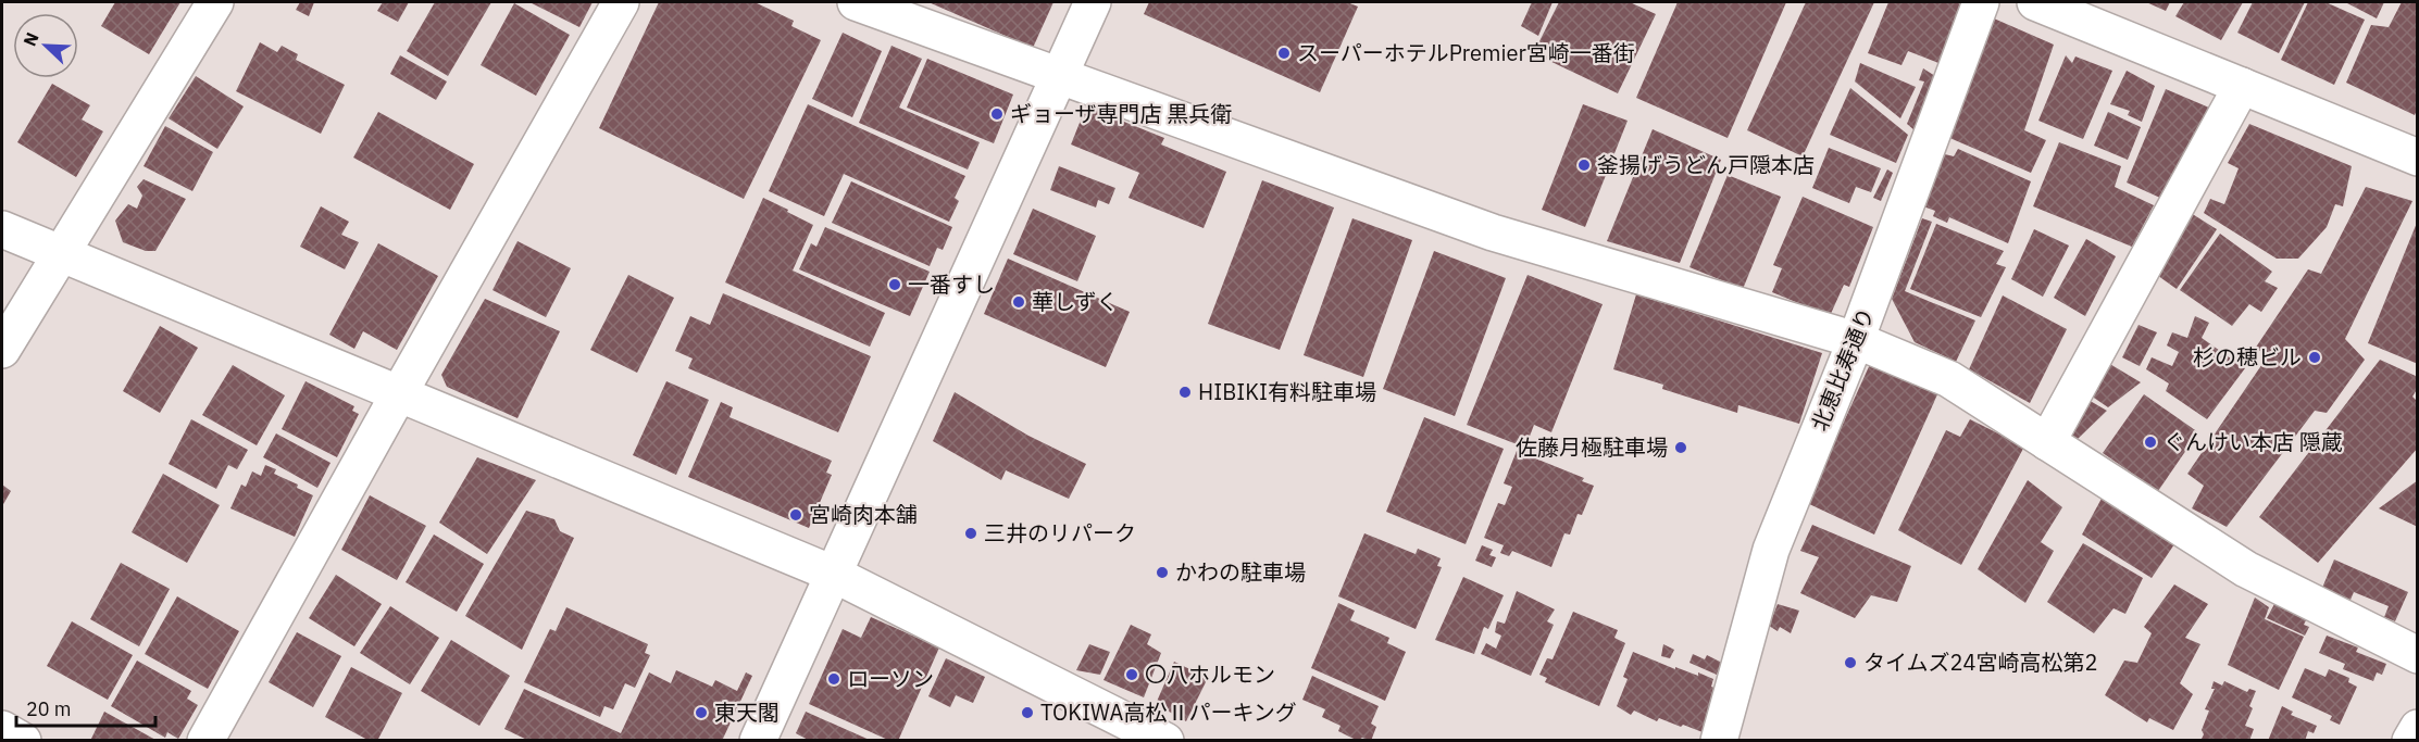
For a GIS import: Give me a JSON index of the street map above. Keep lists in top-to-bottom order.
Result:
{
  "streets": {
    "street": ["北恵比寿通り"]
  },
  "places": [
    "スーパーホテルPremier宮崎一番街",
    "ギョーザ専門店 黒兵衛",
    "釜揚げうどん戸隠本店",
    "一番すし",
    "華しずく",
    "杉の穂ビル",
    "HIBIKI有料駐車場",
    "ぐんけい本店 隠蔵",
    "佐藤月極駐車場",
    "宮崎肉本舗",
    "三井のリパーク",
    "かわの駐車場",
    "タイムズ24宮崎高松第2",
    "〇八ホルモン",
    "ローソン",
    "東天閣",
    "TOKIWA高松Ⅱパーキング"
  ],
  "scale_bar": "20 m",
  "north": "top left"
}
